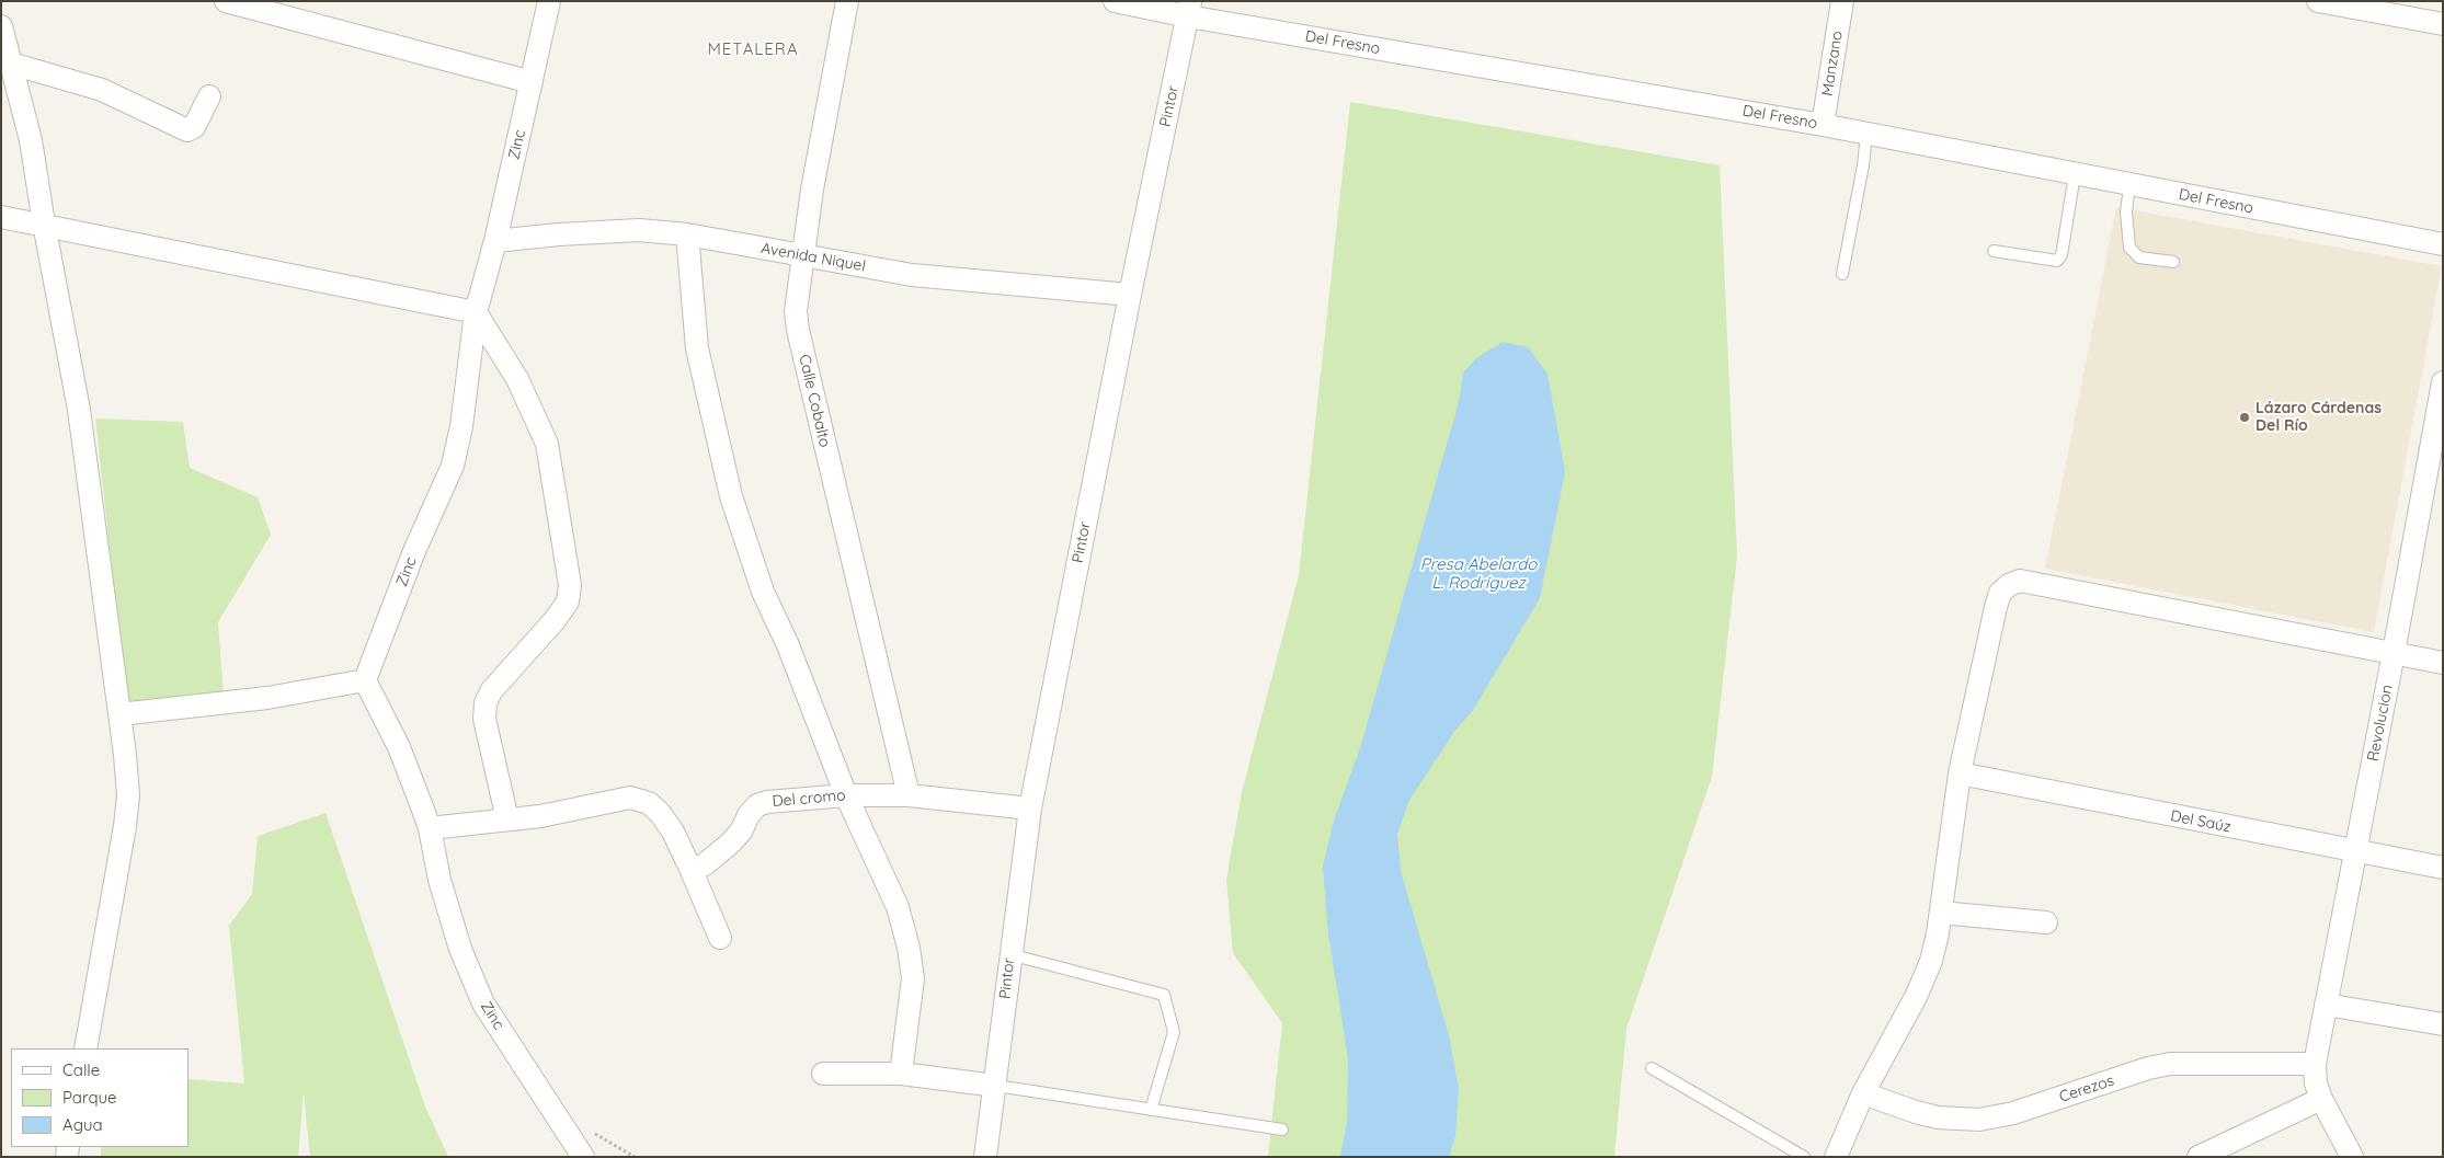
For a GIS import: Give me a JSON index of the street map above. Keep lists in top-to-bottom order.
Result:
{
  "streets": {
    "street": [
      "Del Fresno",
      "Manzano",
      "Pintor",
      "Zinc",
      "Avenida Niquel",
      "Calle Cobalto",
      "Revolucion",
      "Del cromo",
      "Del Saúz",
      "Cerezos"
    ]
  },
  "crossings": [
    ["Del Fresno", "Manzano"],
    ["Del Fresno", "Pintor"],
    ["Pintor", "Avenida Niquel"],
    ["Pintor", "Del cromo"],
    ["Zinc", "Avenida Niquel"],
    ["Avenida Niquel", "Calle Cobalto"],
    ["Calle Cobalto", "Del cromo"],
    ["Revolucion", "Del Saúz"],
    ["Revolucion", "Cerezos"]
  ],
  "districts": ["METALERA"],
  "water": ["Presa Abelardo L. Rodríguez"],
  "places": ["Lázaro Cárdenas Del Río"],
  "legend": ["Calle", "Parque", "Agua"]
}
